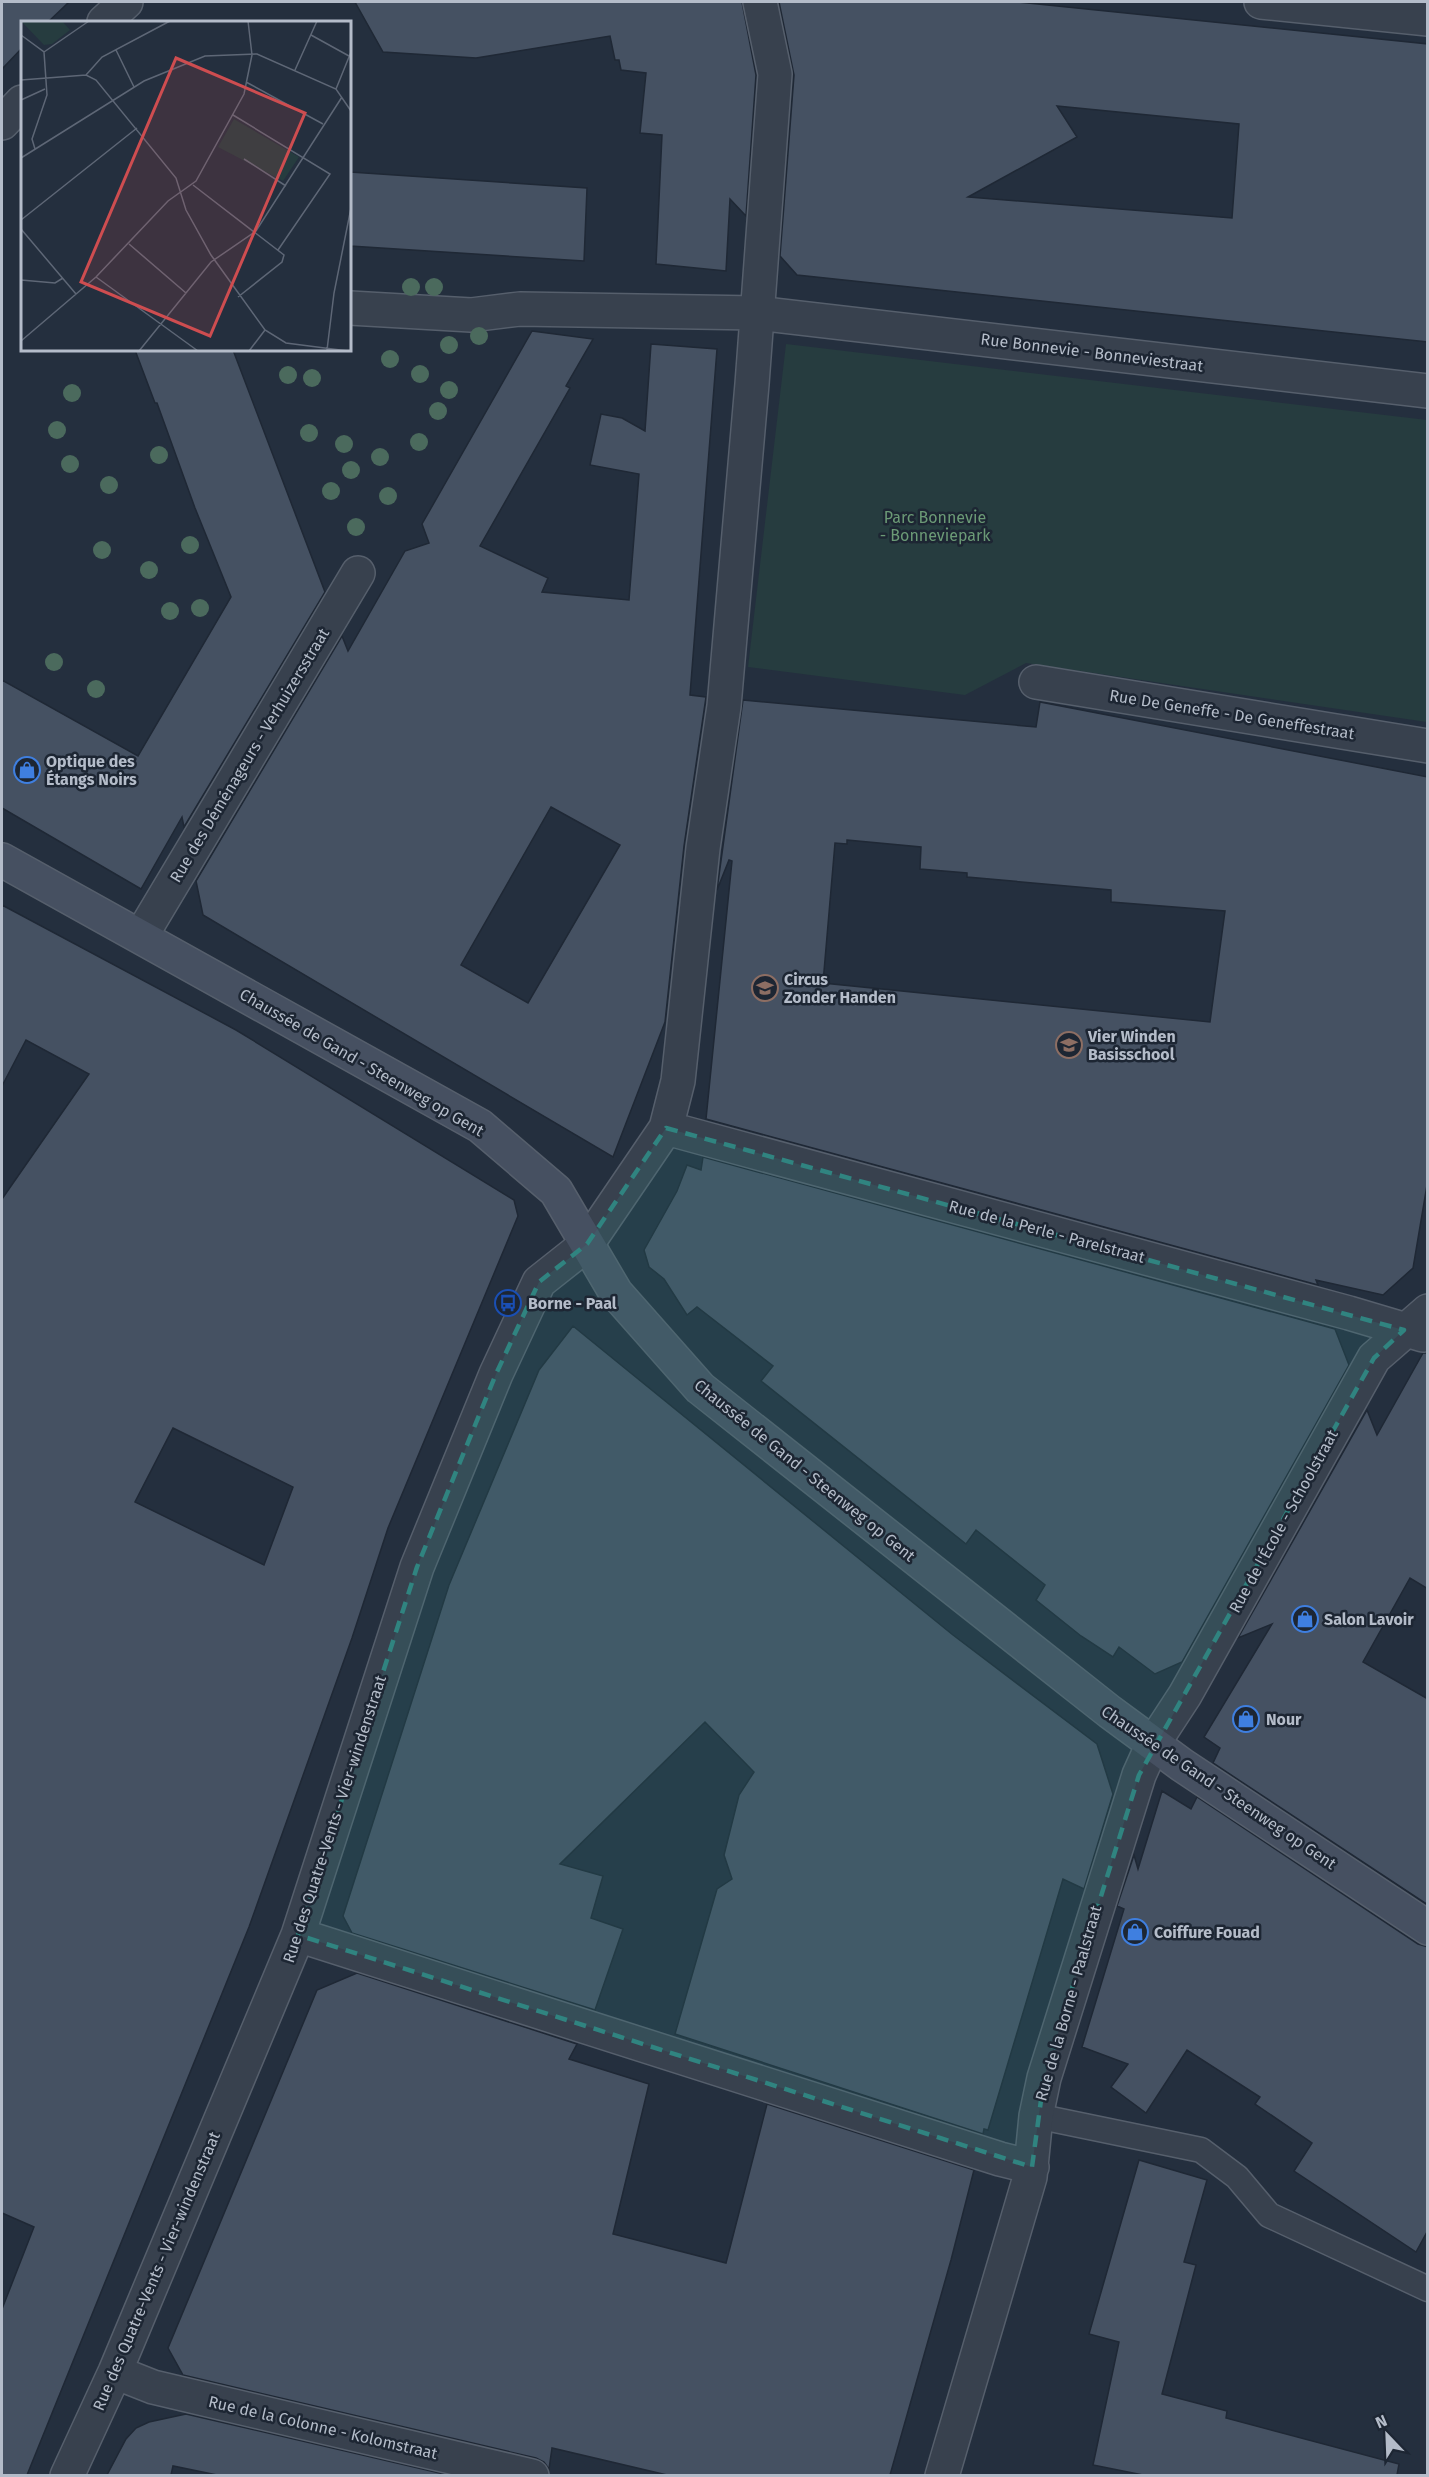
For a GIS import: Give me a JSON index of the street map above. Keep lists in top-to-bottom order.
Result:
{
  "streets": {
    "street": [
      "Rue Bonnevie - Bonneviestraat",
      "Rue De Geneffe - De Geneffestraat",
      "Rue des Déménageurs - Verhuizersstraat",
      "Chaussée de Gand - Steenweg op Gent",
      "Rue de la Perle - Parelstraat",
      "Rue de l'École - Schoolstraat",
      "Rue des Quatre-Vents - Vier-windenstraat",
      "Rue de la Borne - Paalstraat",
      "Rue de la Colonne - Kolomstraat"
    ]
  },
  "crossings": [
    ["Rue Bonnevie - Bonneviestraat", "Rue des Quatre-Vents - Vier-windenstraat"],
    ["Rue des Déménageurs - Verhuizersstraat", "Chaussée de Gand - Steenweg op Gent"],
    ["Chaussée de Gand - Steenweg op Gent", "Rue de l'École - Schoolstraat"],
    ["Chaussée de Gand - Steenweg op Gent", "Rue des Quatre-Vents - Vier-windenstraat"],
    ["Chaussée de Gand - Steenweg op Gent", "Rue de la Borne - Paalstraat"],
    ["Rue de la Perle - Parelstraat", "Rue de l'École - Schoolstraat"],
    ["Rue de la Perle - Parelstraat", "Rue des Quatre-Vents - Vier-windenstraat"],
    ["Rue de l'École - Schoolstraat", "Rue de la Borne - Paalstraat"],
    ["Rue des Quatre-Vents - Vier-windenstraat", "Rue de la Colonne - Kolomstraat"]
  ],
  "parks": ["Parc Bonnevie - Bonneviepark"],
  "places": {
    "shop": [
      "Optique des Étangs Noirs",
      "Salon Lavoir",
      "Nour",
      "Coiffure Fouad"
    ],
    "school or university": ["Circus Zonder Handen", "Vier Winden Basisschool"],
    "bus stop": ["Borne - Paal"]
  },
  "north": "top left"
}
